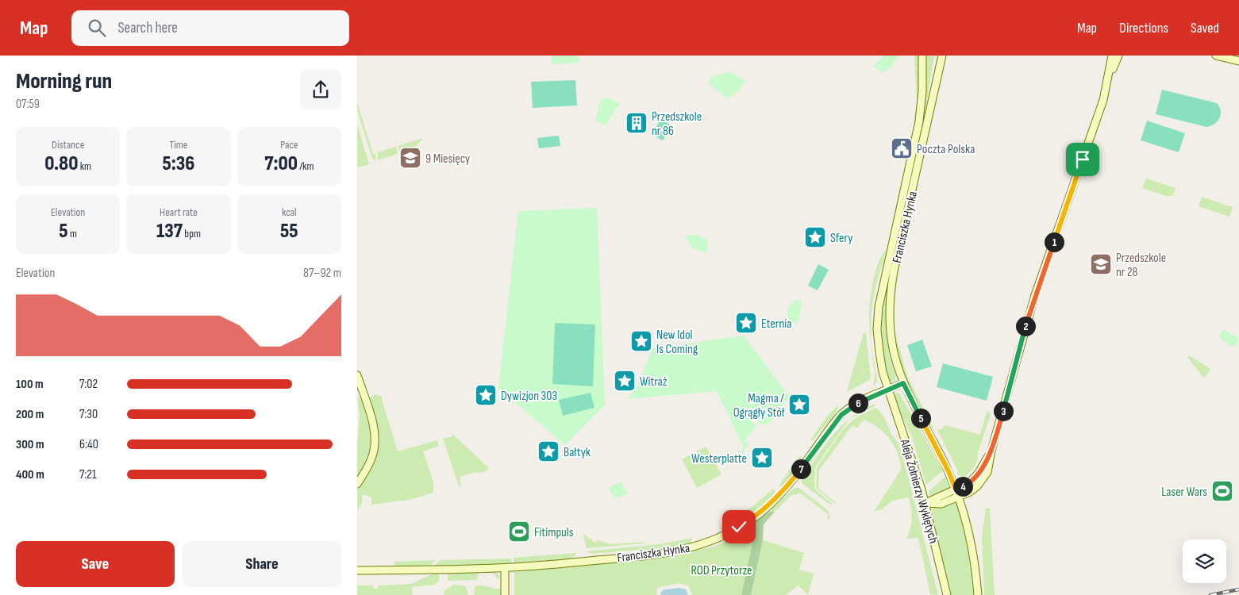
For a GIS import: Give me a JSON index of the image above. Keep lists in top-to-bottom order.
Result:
{
  "streets": {
    "street": ["Franciszka Hynka", "Aleja Żołnierzy Wyklętych"]
  },
  "crossings": [
    ["Franciszka Hynka", "Aleja Żołnierzy Wyklętych"]
  ],
  "parks": ["ROD Przytorze"],
  "places": {
    "building": ["Przedszkole nr 86"],
    "public building": ["Poczta Polska"],
    "school or university": ["9 Miesięcy", "Przedszkole nr 28"],
    "place": [
      "Sfery",
      "Eternia",
      "New Idol Is Coming",
      "Witraż",
      "Dywizjon 303",
      "Magma / Ogrągły Stół",
      "Bałtyk",
      "Westerplatte"
    ],
    "sports": ["Laser Wars", "Fitimpuls"]
  },
  "page": {
    "header": "Map",
    "search": "Search here",
    "nav": ["Map", "Directions", "Saved"],
    "heading": ["Morning run", "07:59"],
    "stats": [
      ["Distance", "0.80 km"],
      ["Time", "5:36"],
      ["Pace", "7:00 /km"],
      ["Elevation", "5 m"],
      ["Heart rate", "137 bpm"],
      ["kcal", "55"]
    ],
    "pins": [
      "1",
      "2",
      "6",
      "3",
      "5",
      "7",
      "4"
    ],
    "chart": ["Elevation", "87–92 m"],
    "list": [
      {
        "name": "100 m",
        "note": "7:02"
      },
      {
        "name": "200 m",
        "note": "7:30"
      },
      {
        "name": "300 m",
        "note": "6:40"
      },
      {
        "name": "400 m",
        "note": "7:21"
      }
    ],
    "buttons": ["Save", "Share"]
  }
}
